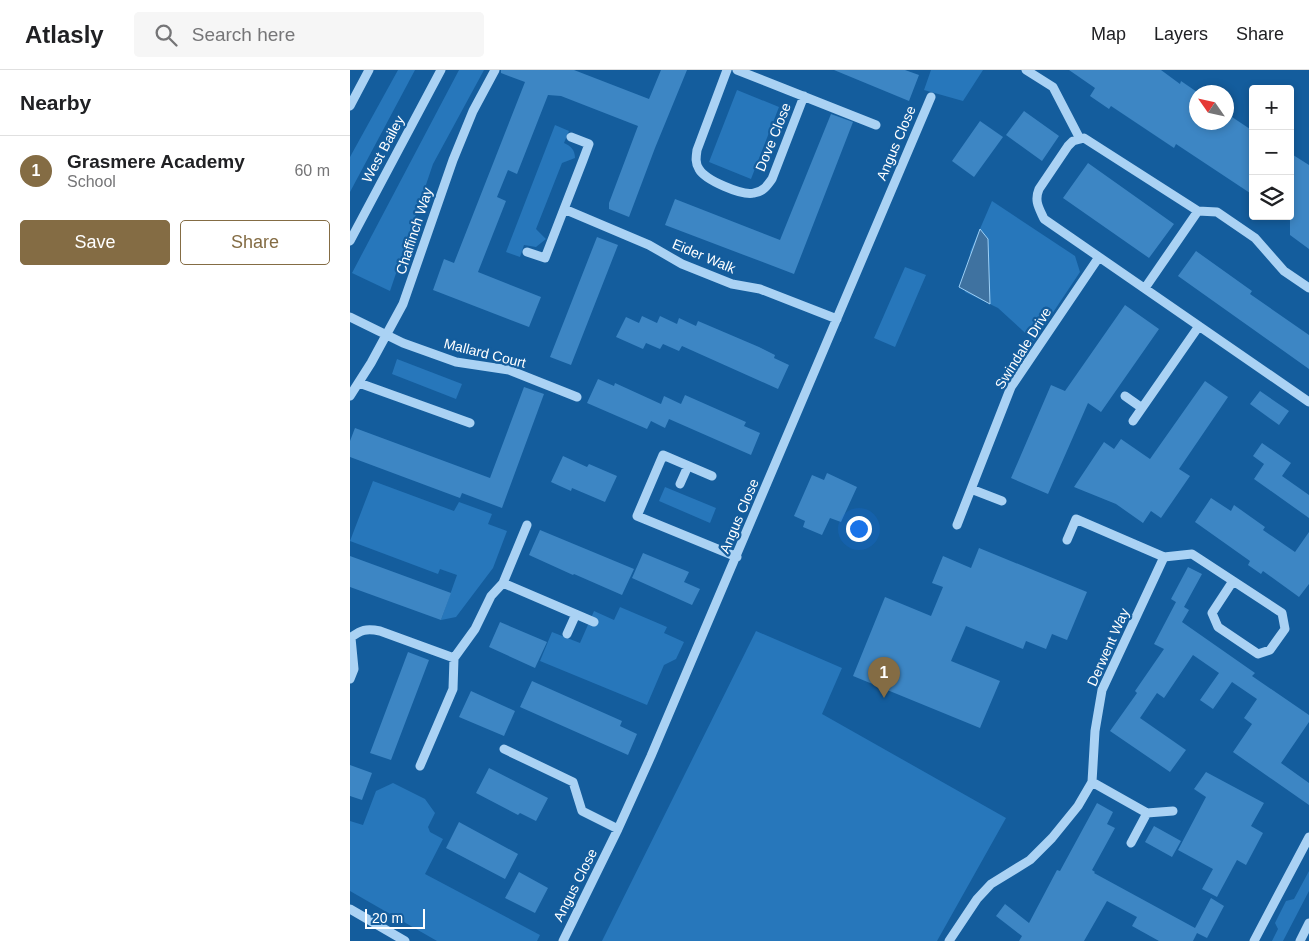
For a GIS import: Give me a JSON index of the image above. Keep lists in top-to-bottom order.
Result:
{
  "streets": {
    "street": [
      "Dove Close",
      "Angus Close",
      "West Bailey",
      "Chaffinch Way",
      "Eider Walk",
      "Swindale Drive",
      "Mallard Court",
      "Derwent Way"
    ]
  },
  "crossings": [
    ["Angus Close", "Eider Walk"],
    ["Chaffinch Way", "Mallard Court"]
  ],
  "scale_bar": "20 m",
  "north": "top left",
  "page": {
    "header": "Atlasly",
    "search": "Search here",
    "nav": ["Map", "Layers", "Share"],
    "heading": "Nearby",
    "map_buttons": ["+", "−"],
    "list": [
      {
        "mark": "1",
        "name": "Grasmere Academy",
        "note": "School",
        "value": "60 m"
      }
    ],
    "buttons": ["Save", "Share"],
    "pins": "1",
    "scale": "20 m"
  }
}
